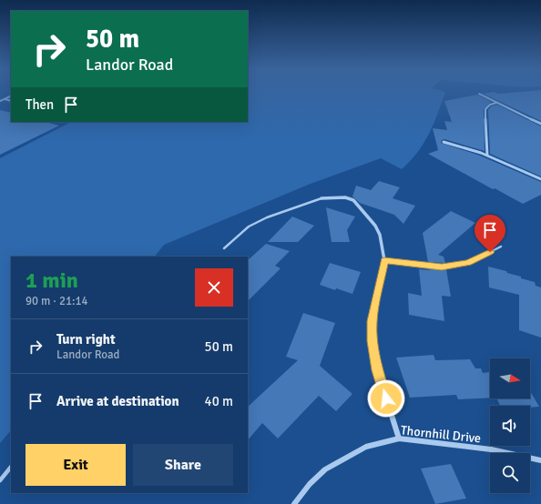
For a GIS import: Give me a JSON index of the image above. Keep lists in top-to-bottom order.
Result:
{
  "streets": {
    "street": ["Thornhill Drive"]
  },
  "north": "right",
  "page": {
    "turn": ["50 m", "Landor Road"],
    "then": "Then",
    "heading": ["1 min", "90 m · 21:14"],
    "list": [
      {
        "name": "Turn right",
        "note": "Landor Road",
        "value": "50 m"
      },
      {
        "name": "Arrive at destination",
        "value": "40 m"
      }
    ],
    "buttons": ["Exit", "Share"]
  }
}
